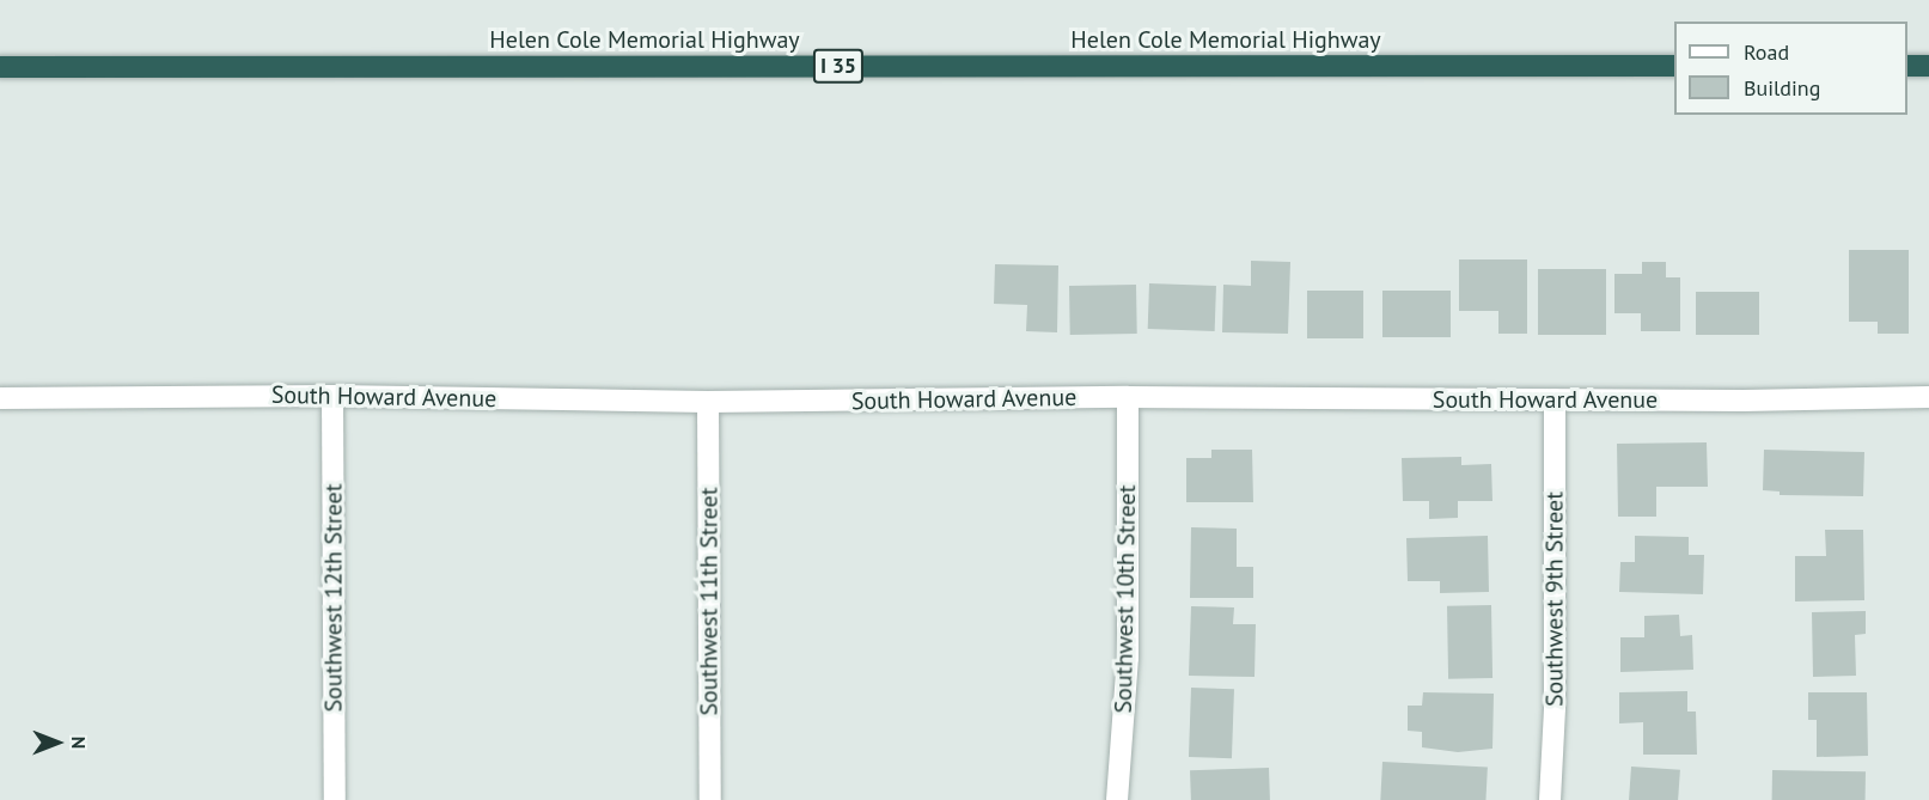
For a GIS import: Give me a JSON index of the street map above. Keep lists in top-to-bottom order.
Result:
{
  "streets": {
    "highway": ["Helen Cole Memorial Highway", "I 35"],
    "street": [
      "South Howard Avenue",
      "Southwest 12th Street",
      "Southwest 10th Street",
      "Southwest 9th Street",
      "Southwest 11th Street"
    ]
  },
  "crossings": [
    ["South Howard Avenue", "Southwest 12th Street"],
    ["South Howard Avenue", "Southwest 10th Street"],
    ["South Howard Avenue", "Southwest 9th Street"],
    ["South Howard Avenue", "Southwest 11th Street"]
  ],
  "legend": ["Road", "Building"],
  "north": "right"
}
